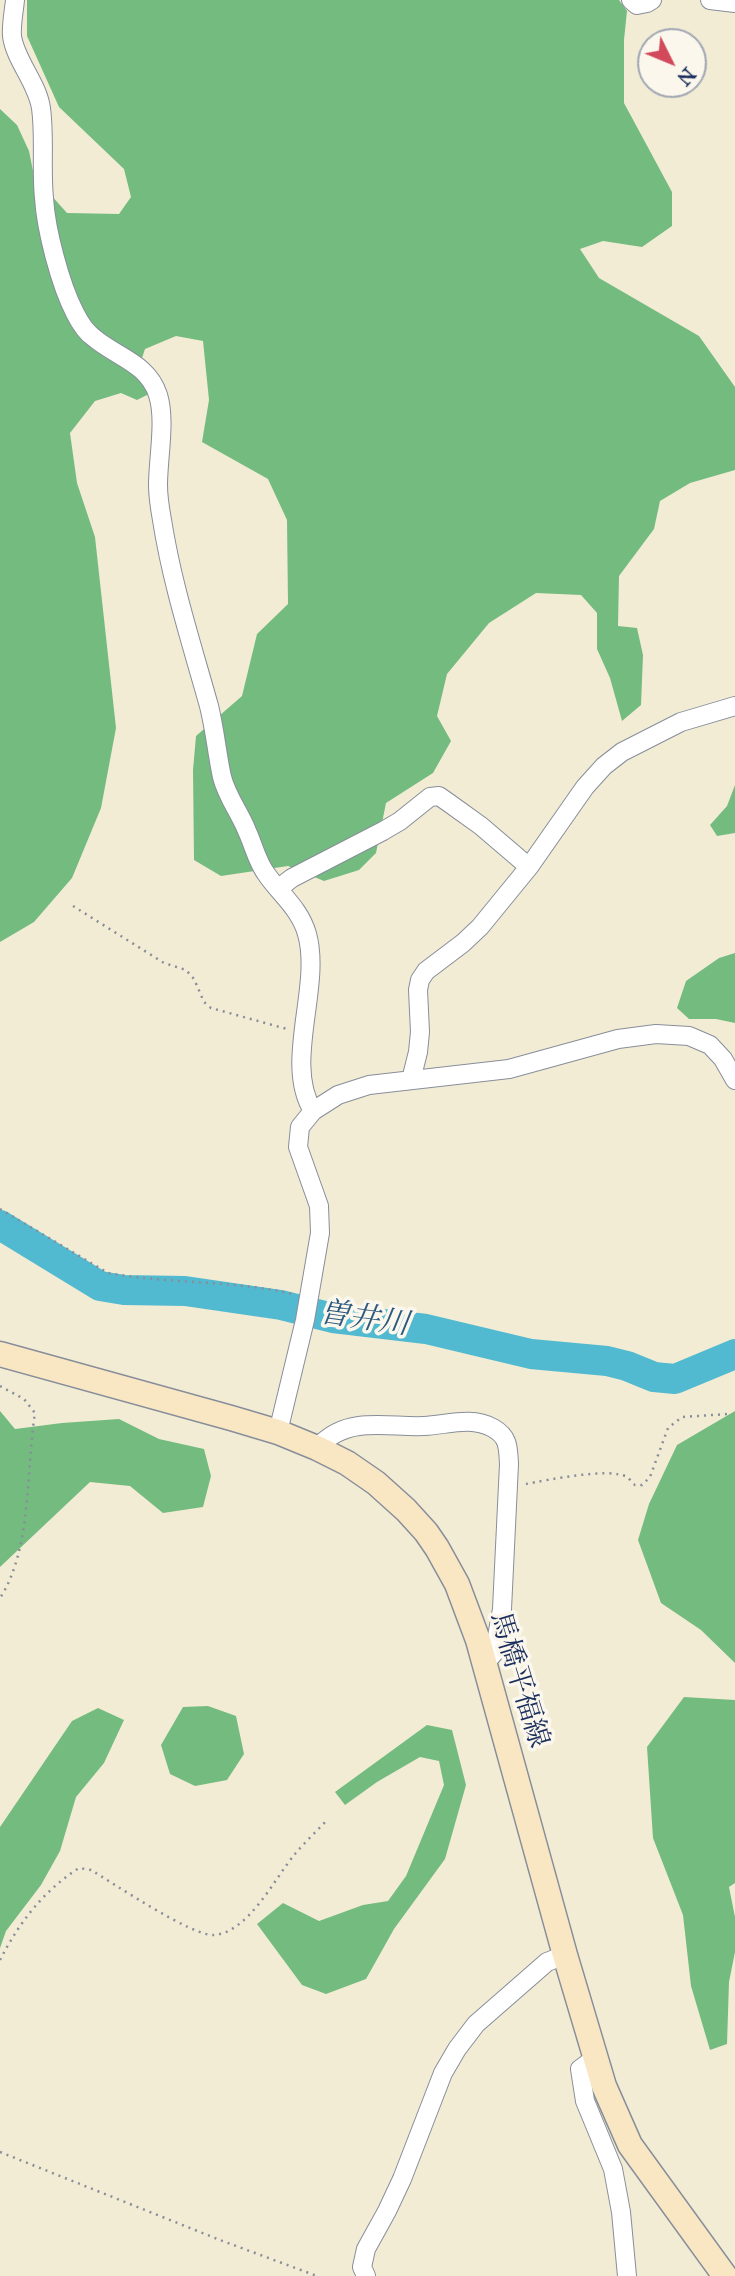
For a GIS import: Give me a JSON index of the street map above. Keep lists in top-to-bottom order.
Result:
{
  "streets": {
    "main road": ["馬橋平福線"]
  },
  "water": ["曽井川"],
  "north": "bottom right"
}
